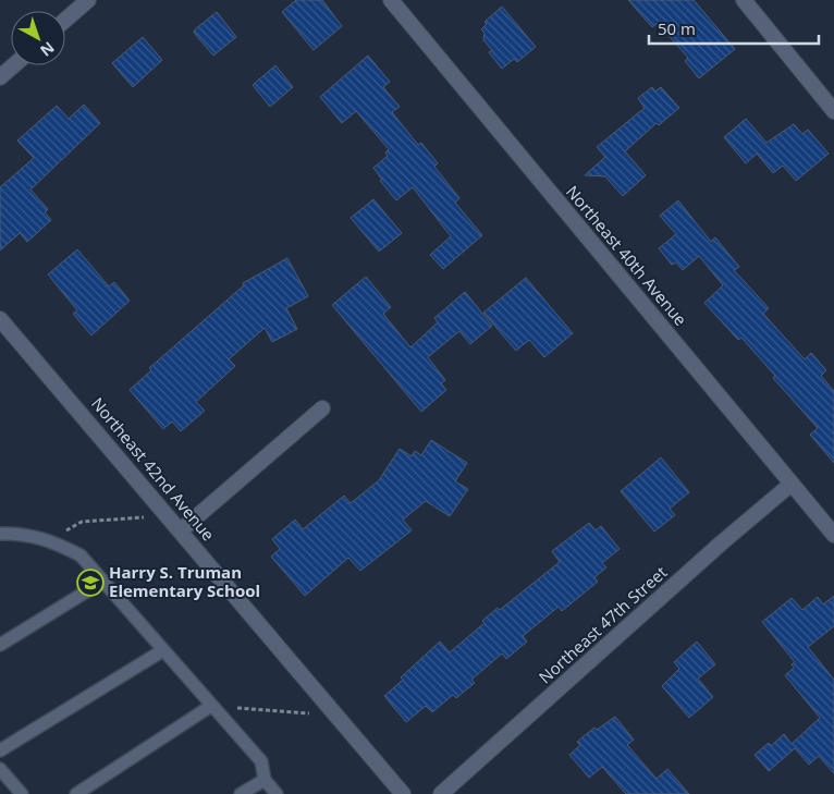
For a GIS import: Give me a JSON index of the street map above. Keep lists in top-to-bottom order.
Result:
{
  "streets": {
    "street": ["Northeast 40th Avenue", "Northeast 42nd Avenue", "Northeast 47th Street"]
  },
  "crossings": [
    ["Northeast 40th Avenue", "Northeast 47th Street"]
  ],
  "places": {
    "school or university": ["Harry S. Truman Elementary School"]
  },
  "scale_bar": "50 m",
  "north": "bottom right"
}
